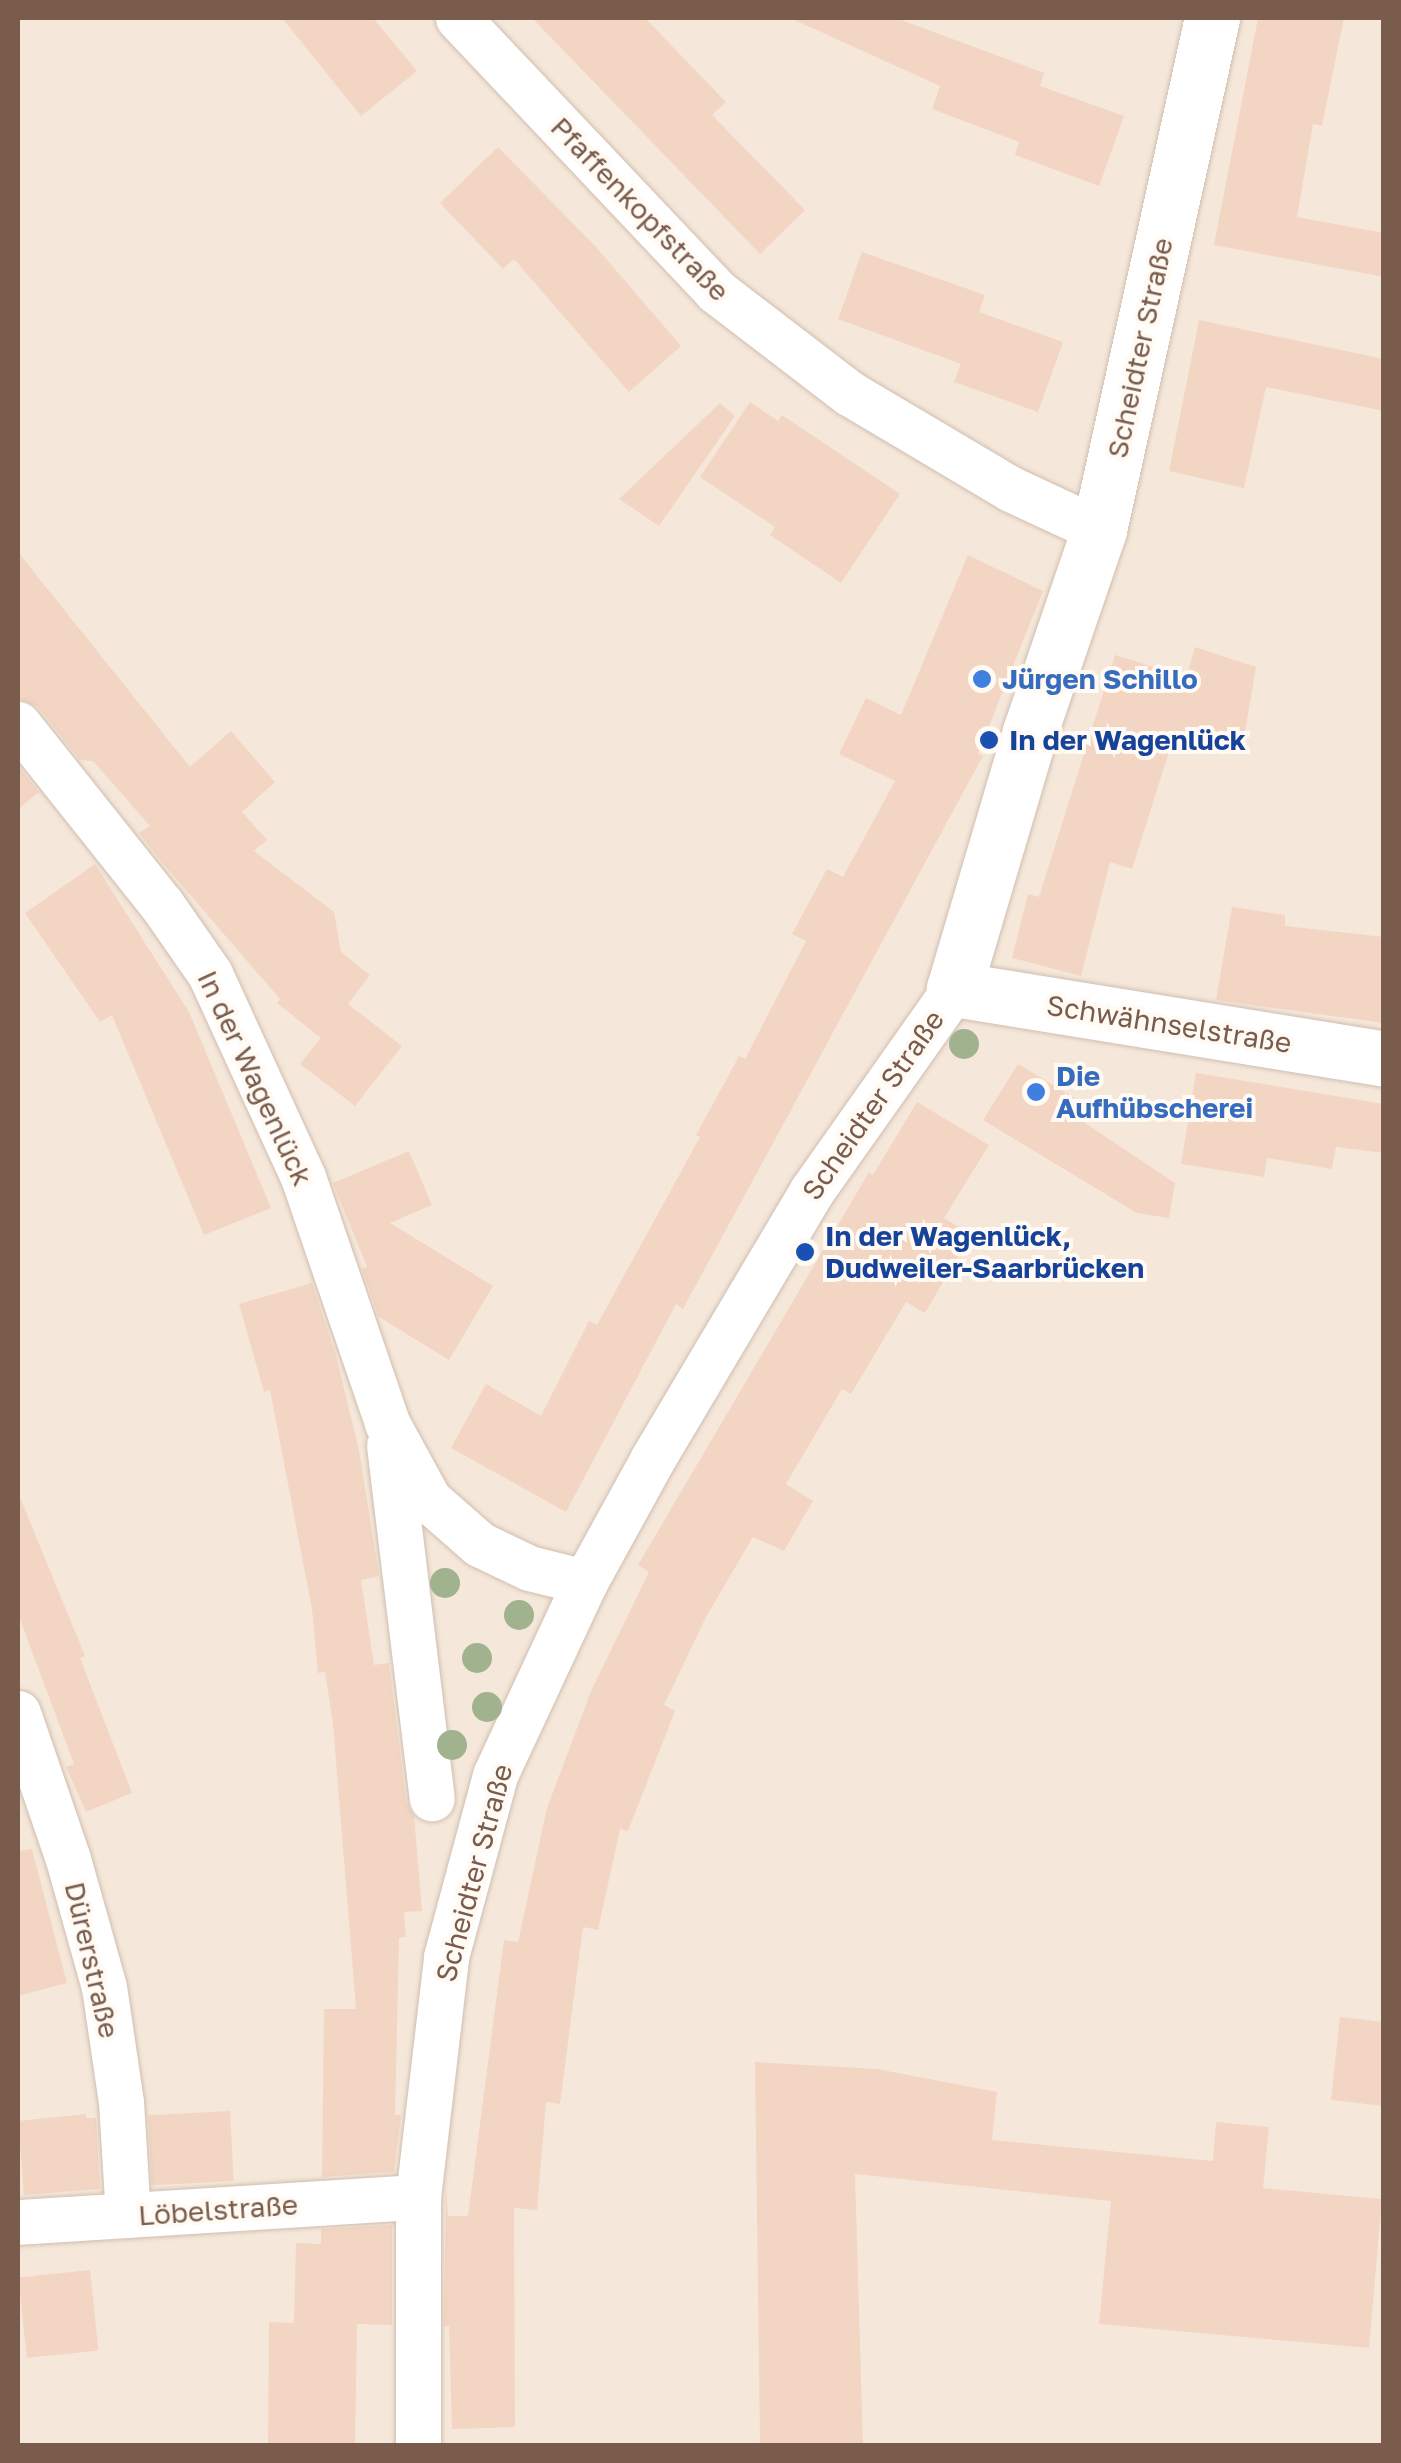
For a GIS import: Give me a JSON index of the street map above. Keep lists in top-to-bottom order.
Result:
{
  "streets": {
    "street": [
      "Pfaffenkopfstraße",
      "Scheidter Straße",
      "Schwähnselstraße",
      "In der Wagenlück",
      "Dürerstraße",
      "Löbelstraße"
    ]
  },
  "crossings": [
    ["Pfaffenkopfstraße", "Scheidter Straße"],
    ["Scheidter Straße", "Schwähnselstraße"],
    ["Scheidter Straße", "In der Wagenlück"],
    ["Scheidter Straße", "Löbelstraße"],
    ["Dürerstraße", "Löbelstraße"]
  ],
  "places": [
    "Jürgen Schillo",
    "In der Wagenlück",
    "Die Aufhübscherei",
    "In der Wagenlück, Dudweiler-Saarbrücken"
  ]
}
